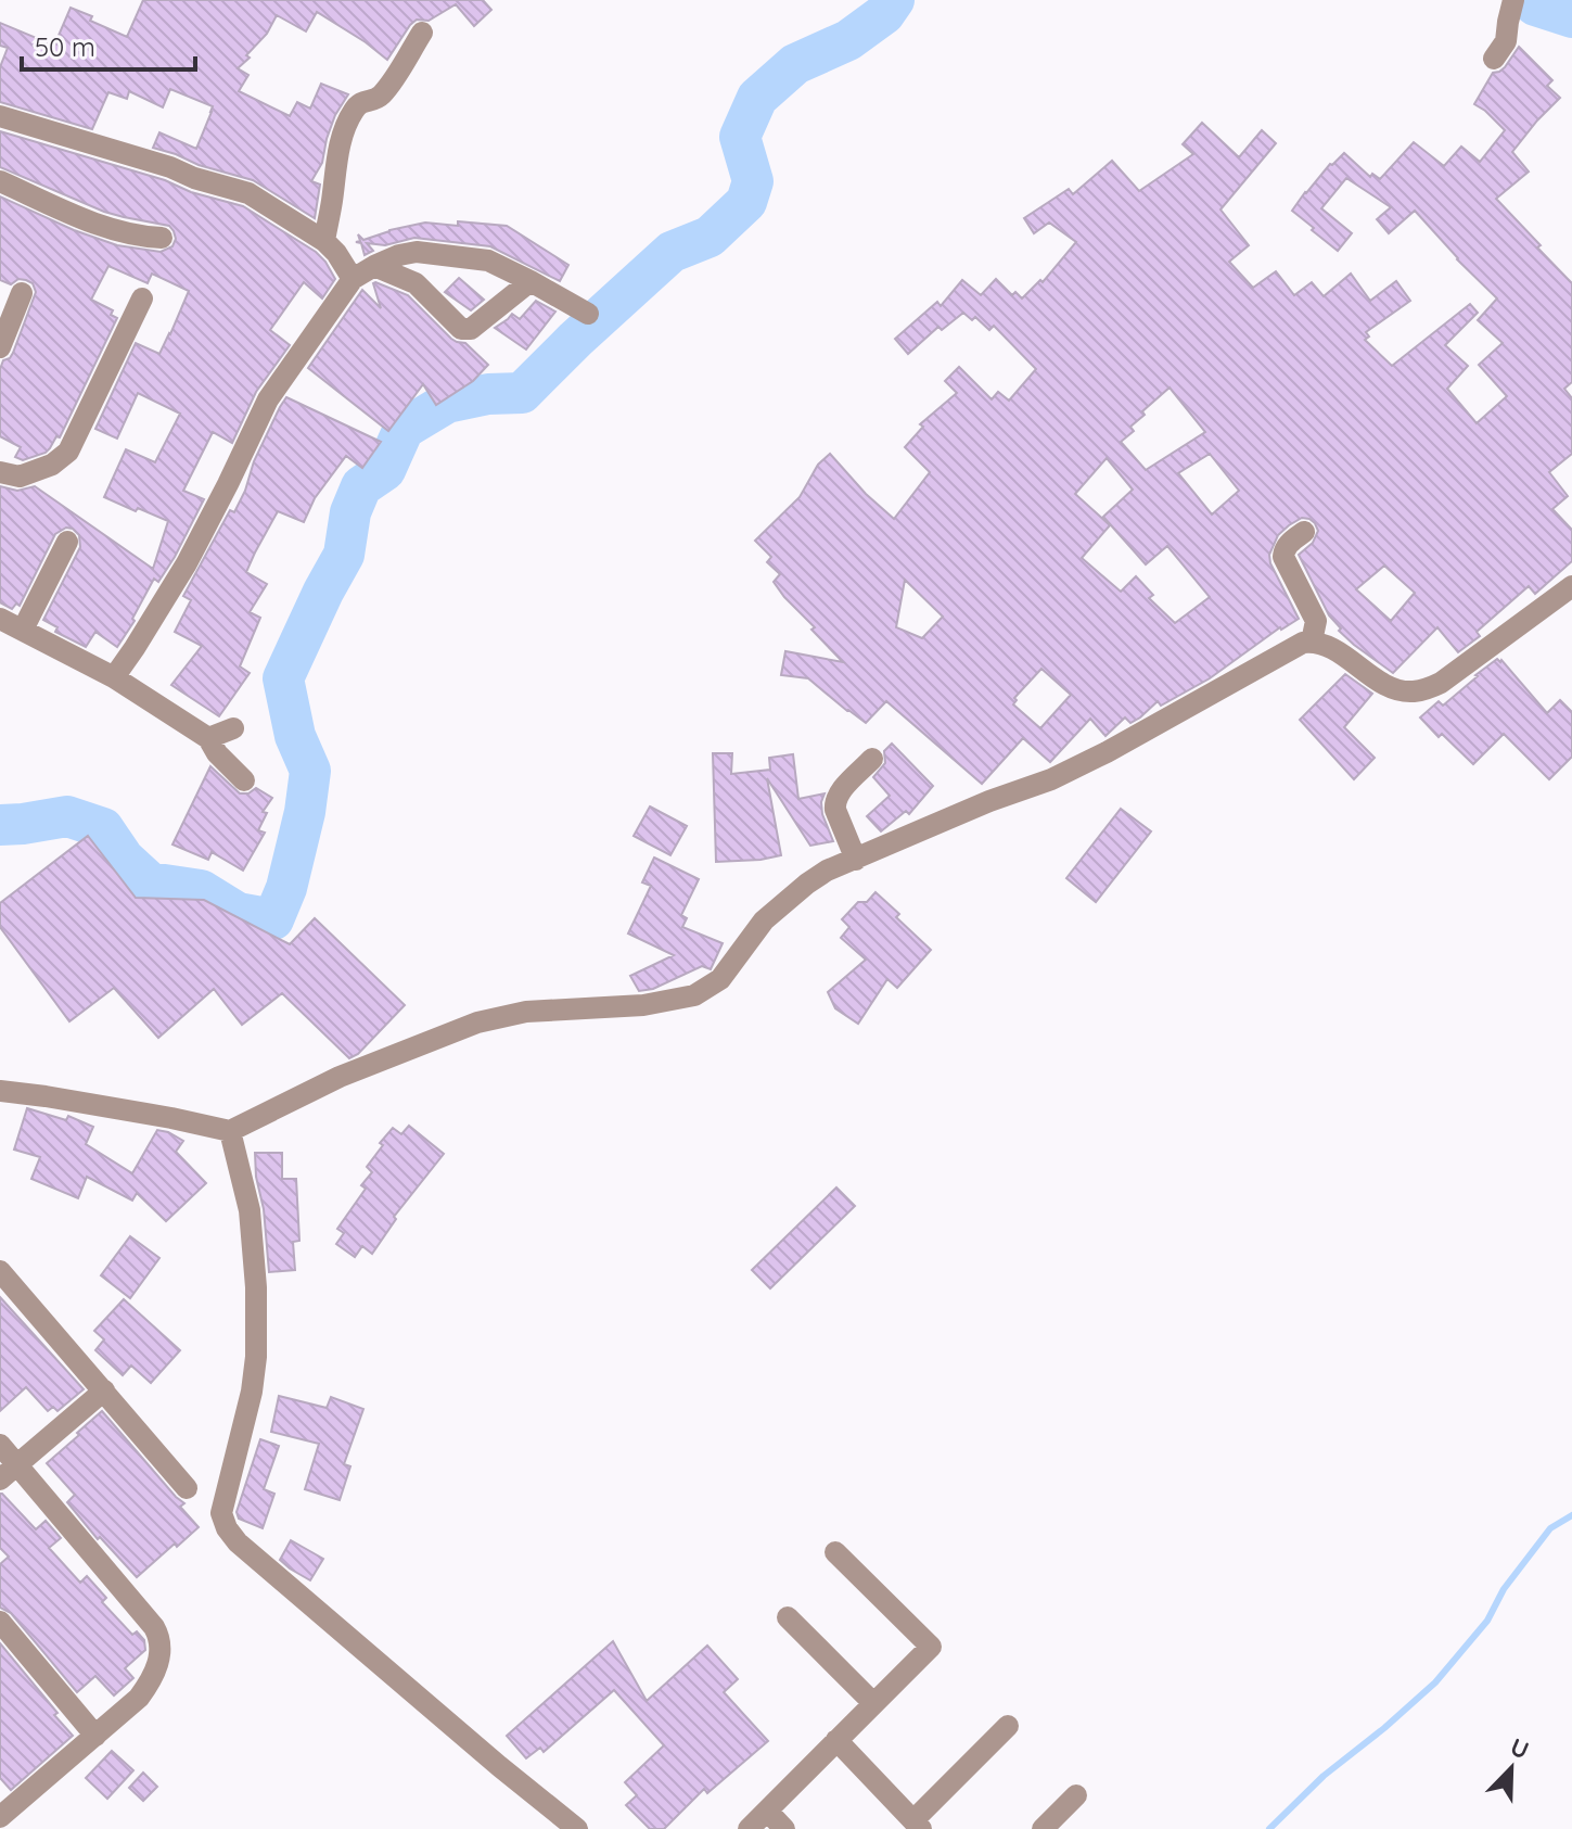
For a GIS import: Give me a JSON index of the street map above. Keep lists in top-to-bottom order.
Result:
{
  "scale_bar": "50 m",
  "north": "top right"
}
